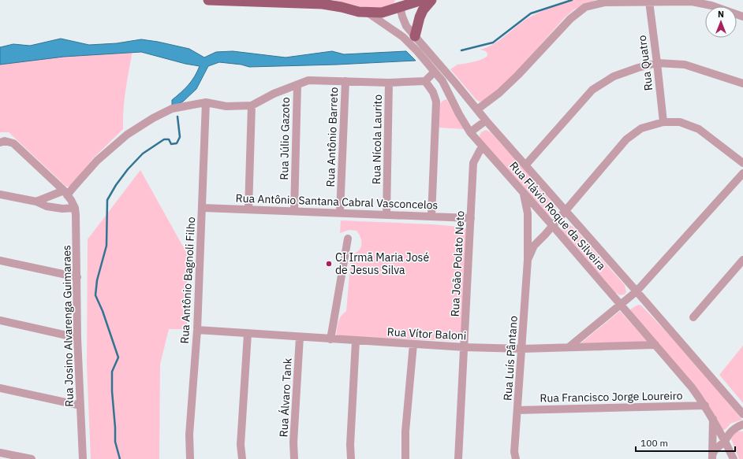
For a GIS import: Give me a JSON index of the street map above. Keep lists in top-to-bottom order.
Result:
{
  "streets": {
    "street": [
      "Rua Quatro",
      "Rua Antônio Barreto",
      "Rua Júlio Gazoto",
      "Rua Nícola Laurito",
      "Rua Antônio Santana Cabral Vasconcelos",
      "Rua Flávio Roque da Silveira",
      "Rua João Polato Neto",
      "Rua Antônio Bagnoli Filho",
      "Rua Josino Alvarenga Guimaraes",
      "Rua Vítor Baloni",
      "Rua Luís Pântano",
      "Rua Francisco Jorge Loureiro",
      "Rua Álvaro Tank"
    ]
  },
  "crossings": [
    ["Rua Quatro", "Rua Luís Pântano"],
    ["Rua Antônio Barreto", "Rua Antônio Santana Cabral Vasconcelos"],
    ["Rua Júlio Gazoto", "Rua Antônio Santana Cabral Vasconcelos"],
    ["Rua Nícola Laurito", "Rua Antônio Santana Cabral Vasconcelos"],
    ["Rua Antônio Santana Cabral Vasconcelos", "Rua João Polato Neto"],
    ["Rua Antônio Santana Cabral Vasconcelos", "Rua Antônio Bagnoli Filho"],
    ["Rua Flávio Roque da Silveira", "Rua João Polato Neto"],
    ["Rua Flávio Roque da Silveira", "Rua Vítor Baloni"],
    ["Rua Flávio Roque da Silveira", "Rua Luís Pântano"],
    ["Rua Flávio Roque da Silveira", "Rua Francisco Jorge Loureiro"],
    ["Rua João Polato Neto", "Rua Vítor Baloni"],
    ["Rua Antônio Bagnoli Filho", "Rua Vítor Baloni"],
    ["Rua Vítor Baloni", "Rua Luís Pântano"],
    ["Rua Vítor Baloni", "Rua Álvaro Tank"],
    ["Rua Luís Pântano", "Rua Francisco Jorge Loureiro"]
  ],
  "places": ["CI Irmã Maria José de Jesus Silva"],
  "scale_bar": "100 m",
  "north": "top"
}
